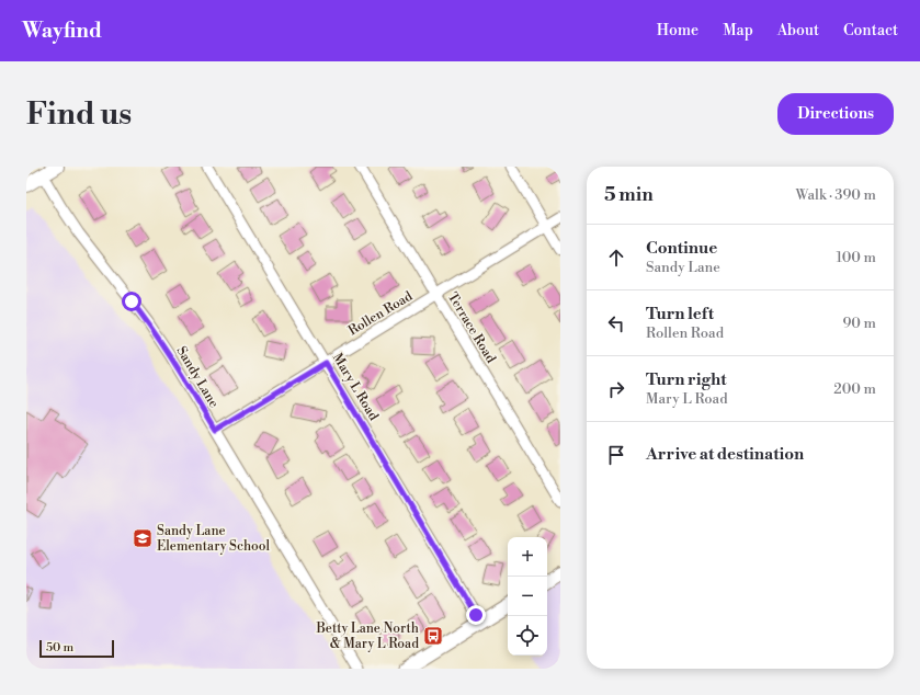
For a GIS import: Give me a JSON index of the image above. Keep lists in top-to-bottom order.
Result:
{
  "streets": {
    "street": [
      "Rollen Road",
      "Terrace Road",
      "Sandy Lane",
      "Mary L Road"
    ]
  },
  "crossings": [
    ["Rollen Road", "Terrace Road"],
    ["Rollen Road", "Sandy Lane"],
    ["Rollen Road", "Mary L Road"]
  ],
  "places": {
    "school or university": ["Sandy Lane Elementary School"],
    "bus stop": ["Betty Lane North & Mary L Road"]
  },
  "scale_bar": "50 m",
  "page": {
    "header": "Wayfind",
    "nav": [
      "Home",
      "Map",
      "About",
      "Contact"
    ],
    "buttons": "Directions",
    "title": "Find us",
    "heading": ["5 min", "Walk · 390 m"],
    "list": [
      ["Continue", "Sandy Lane", "100 m"],
      ["Turn left", "Rollen Road", "90 m"],
      ["Turn right", "Mary L Road", "200 m"],
      "Arrive at destination"
    ],
    "map_buttons": ["+", "−"],
    "scale": "50 m"
  }
}
